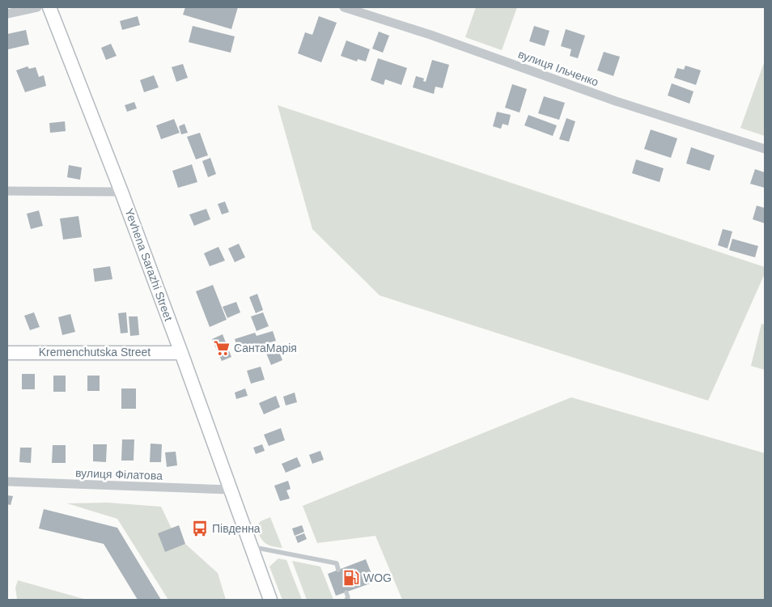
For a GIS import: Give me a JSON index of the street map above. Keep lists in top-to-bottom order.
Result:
{
  "streets": {
    "main road": ["Yevhena Sarazhi Street", "Kremenchutska Street"],
    "street": ["вулиця Ільченко", "вулиця Філатова"]
  },
  "crossings": [
    ["Yevhena Sarazhi Street", "Kremenchutska Street"],
    ["Yevhena Sarazhi Street", "вулиця Філатова"]
  ],
  "places": {
    "supermarket": ["СантаМарія"],
    "bus stop": ["Південна"],
    "fuel station": ["WOG"]
  }
}
